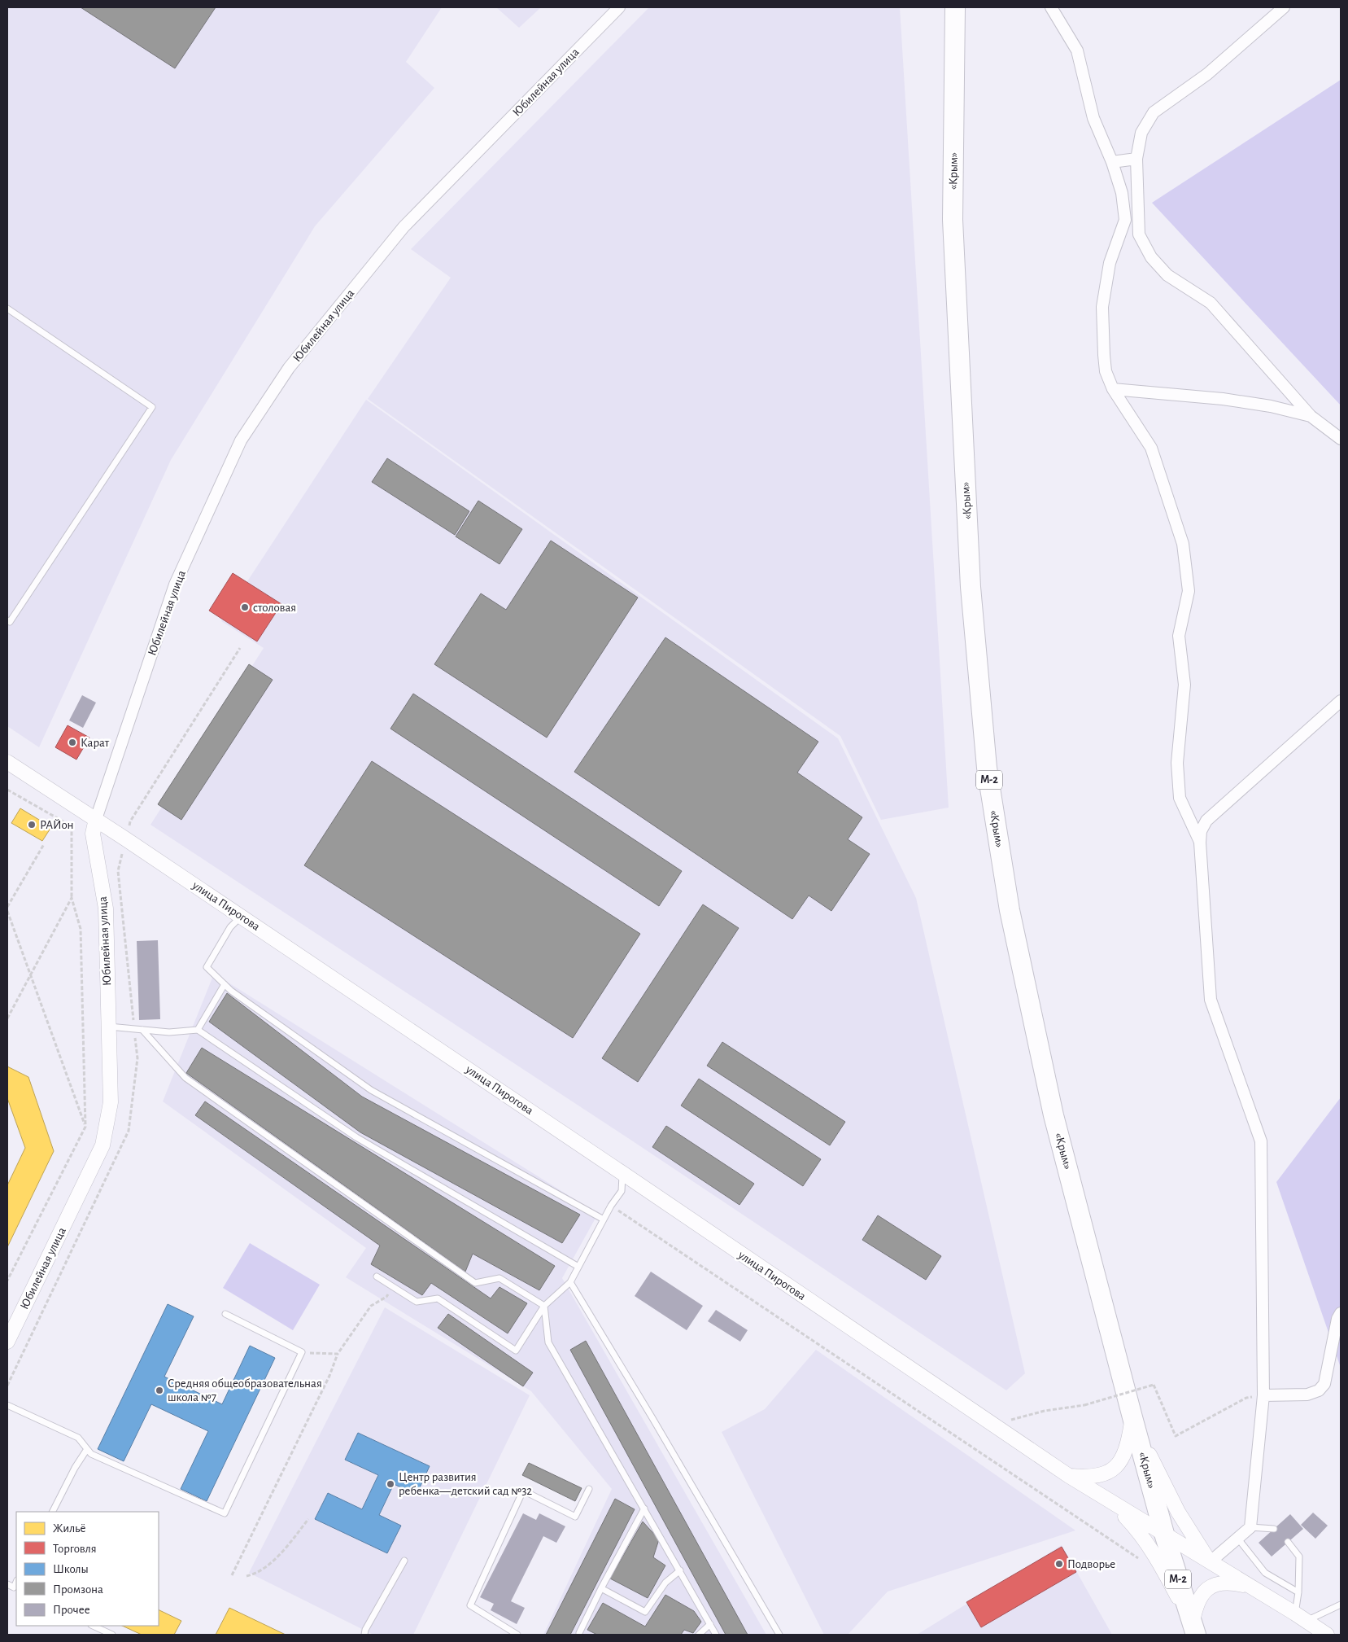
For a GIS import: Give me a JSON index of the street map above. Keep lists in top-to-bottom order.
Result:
{
  "streets": {
    "highway": ["«Крым»", "М-2"],
    "street": ["Юбилейная улица", "улица Пирогова"]
  },
  "crossings": [
    ["Юбилейная улица", "улица Пирогова"],
    ["«Крым»", "М-2"]
  ],
  "places": [
    "столовая",
    "Карат",
    "РАЙон",
    "Средняя общеобразовательная школа №7",
    "Центр развития ребенка––детский сад №32",
    "Подворье"
  ],
  "legend": [
    "Жильё",
    "Торговля",
    "Школы",
    "Промзона",
    "Прочее"
  ]
}
